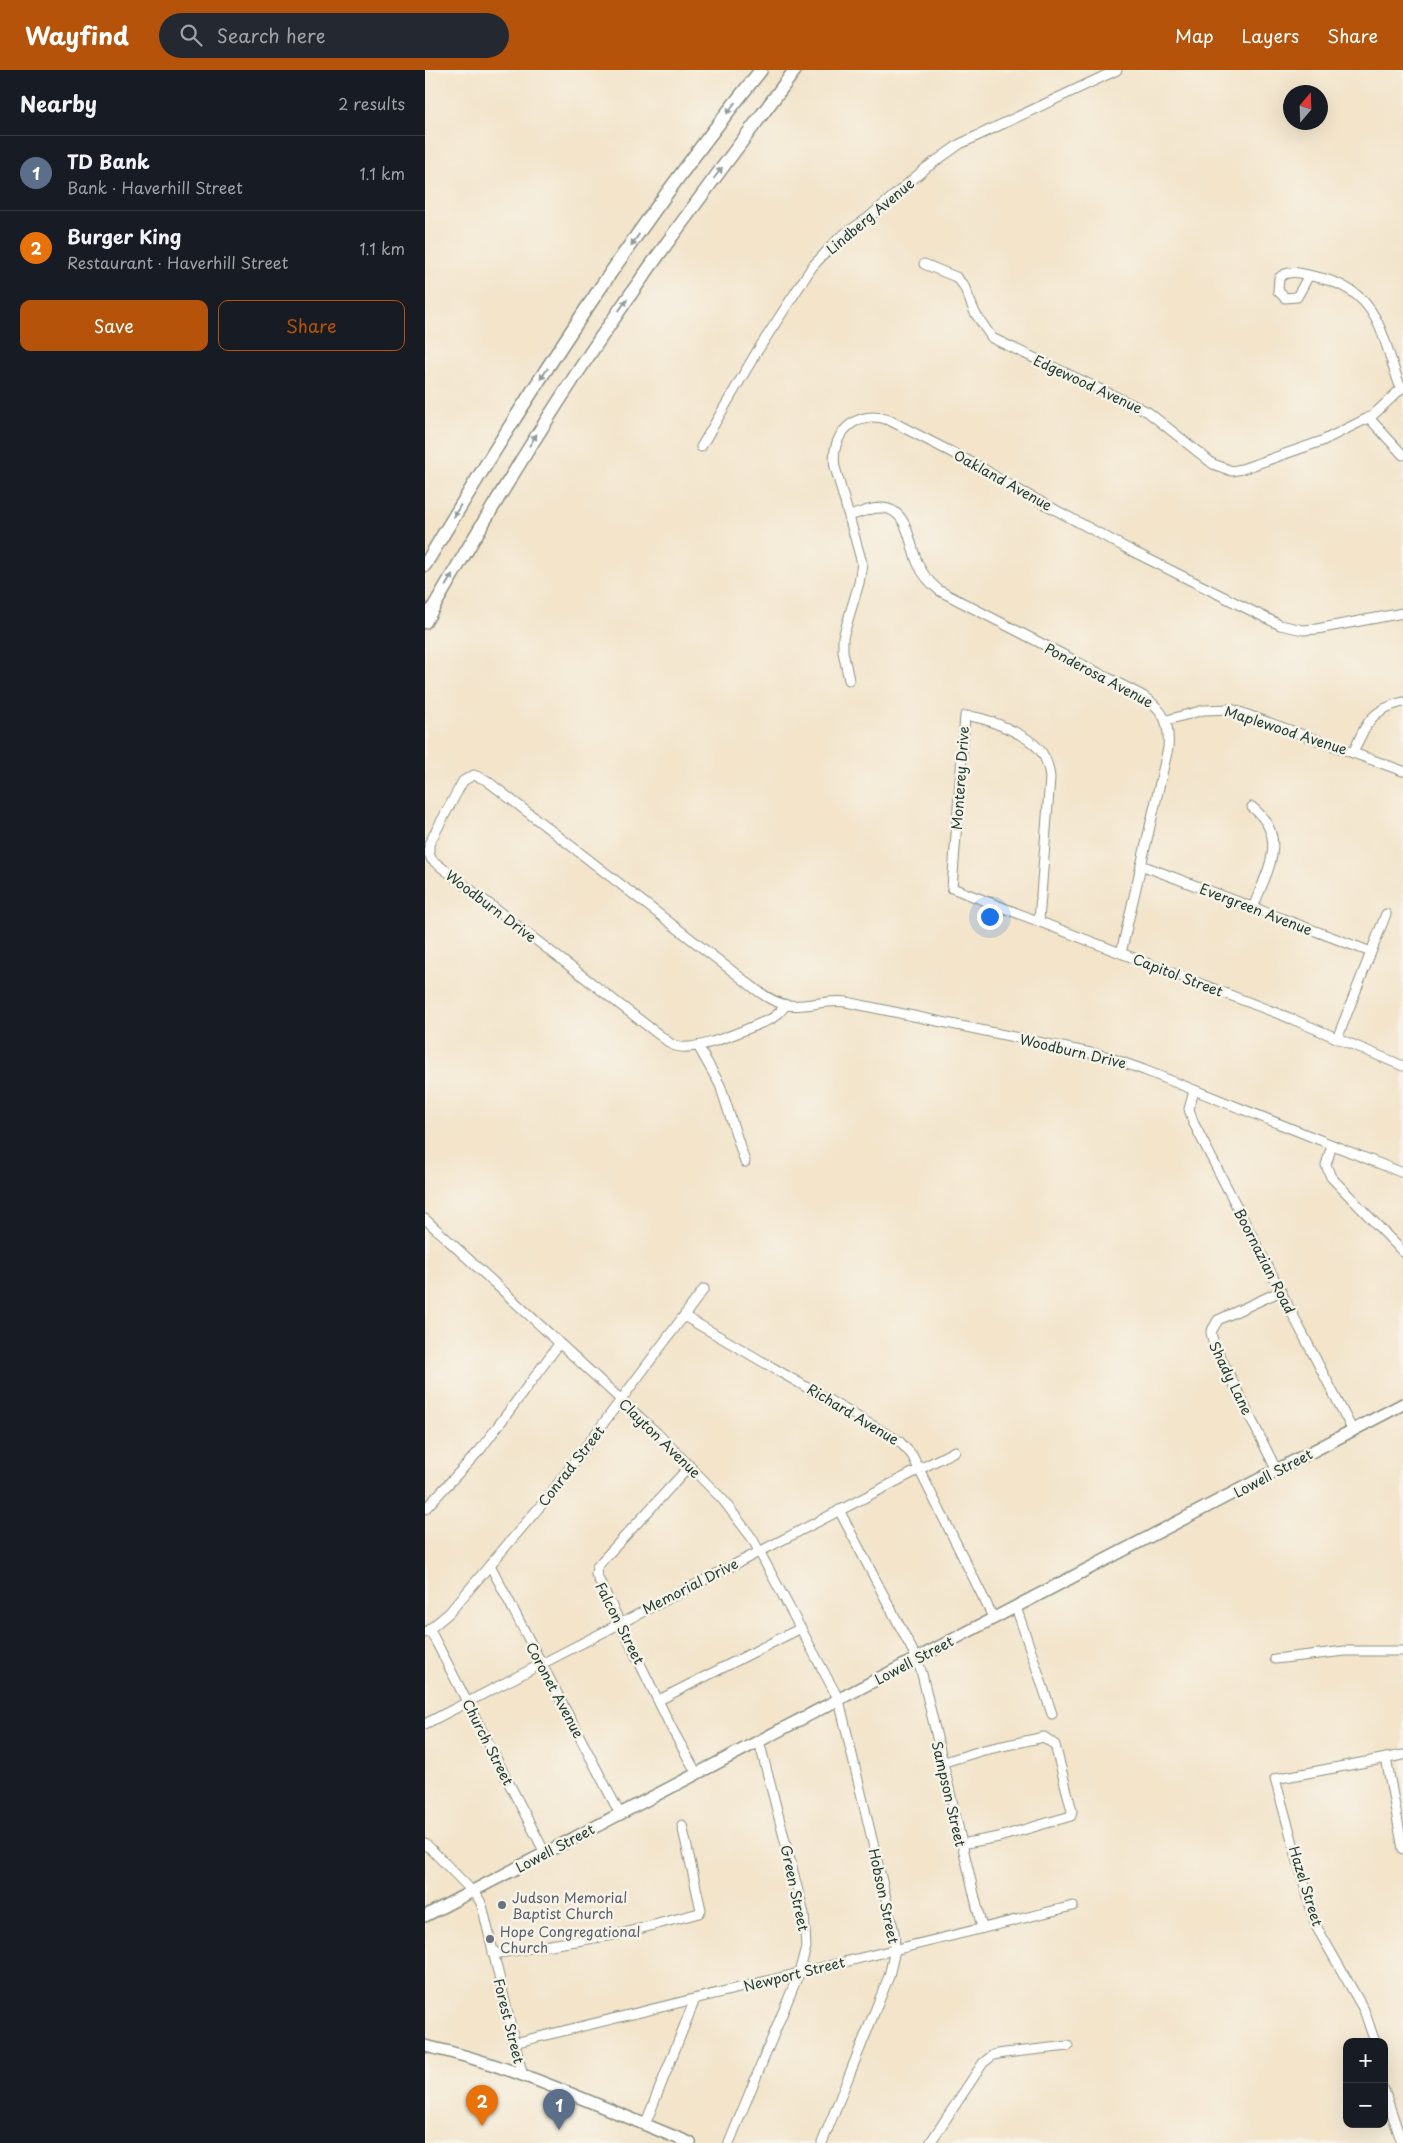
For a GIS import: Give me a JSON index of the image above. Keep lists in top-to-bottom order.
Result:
{
  "streets": {
    "main road": ["Lowell Street"],
    "street": [
      "Lindberg Avenue",
      "Edgewood Avenue",
      "Oakland Avenue",
      "Ponderosa Avenue",
      "Maplewood Avenue",
      "Monterey Drive",
      "Woodburn Drive",
      "Evergreen Avenue",
      "Capitol Street",
      "Boornazian Road",
      "Shady Lane",
      "Richard Avenue",
      "Clayton Avenue",
      "Conrad Street",
      "Memorial Drive",
      "Falcon Street",
      "Coronet Avenue",
      "Church Street",
      "Sampson Street",
      "Hazel Street",
      "Green Street",
      "Hobson Street",
      "Newport Street",
      "Forest Street"
    ]
  },
  "crossings": [
    ["Oakland Avenue", "Ponderosa Avenue"],
    ["Ponderosa Avenue", "Maplewood Avenue"],
    ["Monterey Drive", "Capitol Street"],
    ["Woodburn Drive", "Boornazian Road"],
    ["Boornazian Road", "Shady Lane"],
    ["Boornazian Road", "Lowell Street"],
    ["Shady Lane", "Lowell Street"],
    ["Richard Avenue", "Conrad Street"],
    ["Richard Avenue", "Lowell Street"],
    ["Richard Avenue", "Memorial Drive"],
    ["Clayton Avenue", "Conrad Street"],
    ["Clayton Avenue", "Lowell Street"],
    ["Clayton Avenue", "Memorial Drive"],
    ["Clayton Avenue", "Falcon Street"],
    ["Clayton Avenue", "Hobson Street"],
    ["Conrad Street", "Coronet Avenue"],
    ["Conrad Street", "Church Street"],
    ["Lowell Street", "Falcon Street"],
    ["Lowell Street", "Coronet Avenue"],
    ["Lowell Street", "Church Street"],
    ["Lowell Street", "Sampson Street"],
    ["Lowell Street", "Green Street"],
    ["Lowell Street", "Hobson Street"],
    ["Lowell Street", "Forest Street"],
    ["Memorial Drive", "Falcon Street"],
    ["Memorial Drive", "Coronet Avenue"],
    ["Memorial Drive", "Church Street"],
    ["Memorial Drive", "Sampson Street"],
    ["Sampson Street", "Newport Street"],
    ["Green Street", "Newport Street"],
    ["Hobson Street", "Newport Street"],
    ["Newport Street", "Forest Street"]
  ],
  "places": ["Judson Memorial Baptist Church", "Hope Congregational Church"],
  "north": "top",
  "page": {
    "header": "Wayfind",
    "search": "Search here",
    "nav": ["Map", "Layers", "Share"],
    "heading": ["Nearby", "2 results"],
    "list": [
      {
        "mark": "1",
        "name": "TD Bank",
        "note": "Bank · Haverhill Street",
        "value": "1.1 km"
      },
      {
        "mark": "2",
        "name": "Burger King",
        "note": "Restaurant · Haverhill Street",
        "value": "1.1 km"
      }
    ],
    "buttons": ["Save", "Share"],
    "map_buttons": ["+", "−"],
    "pins": ["2", "1"]
  }
}
